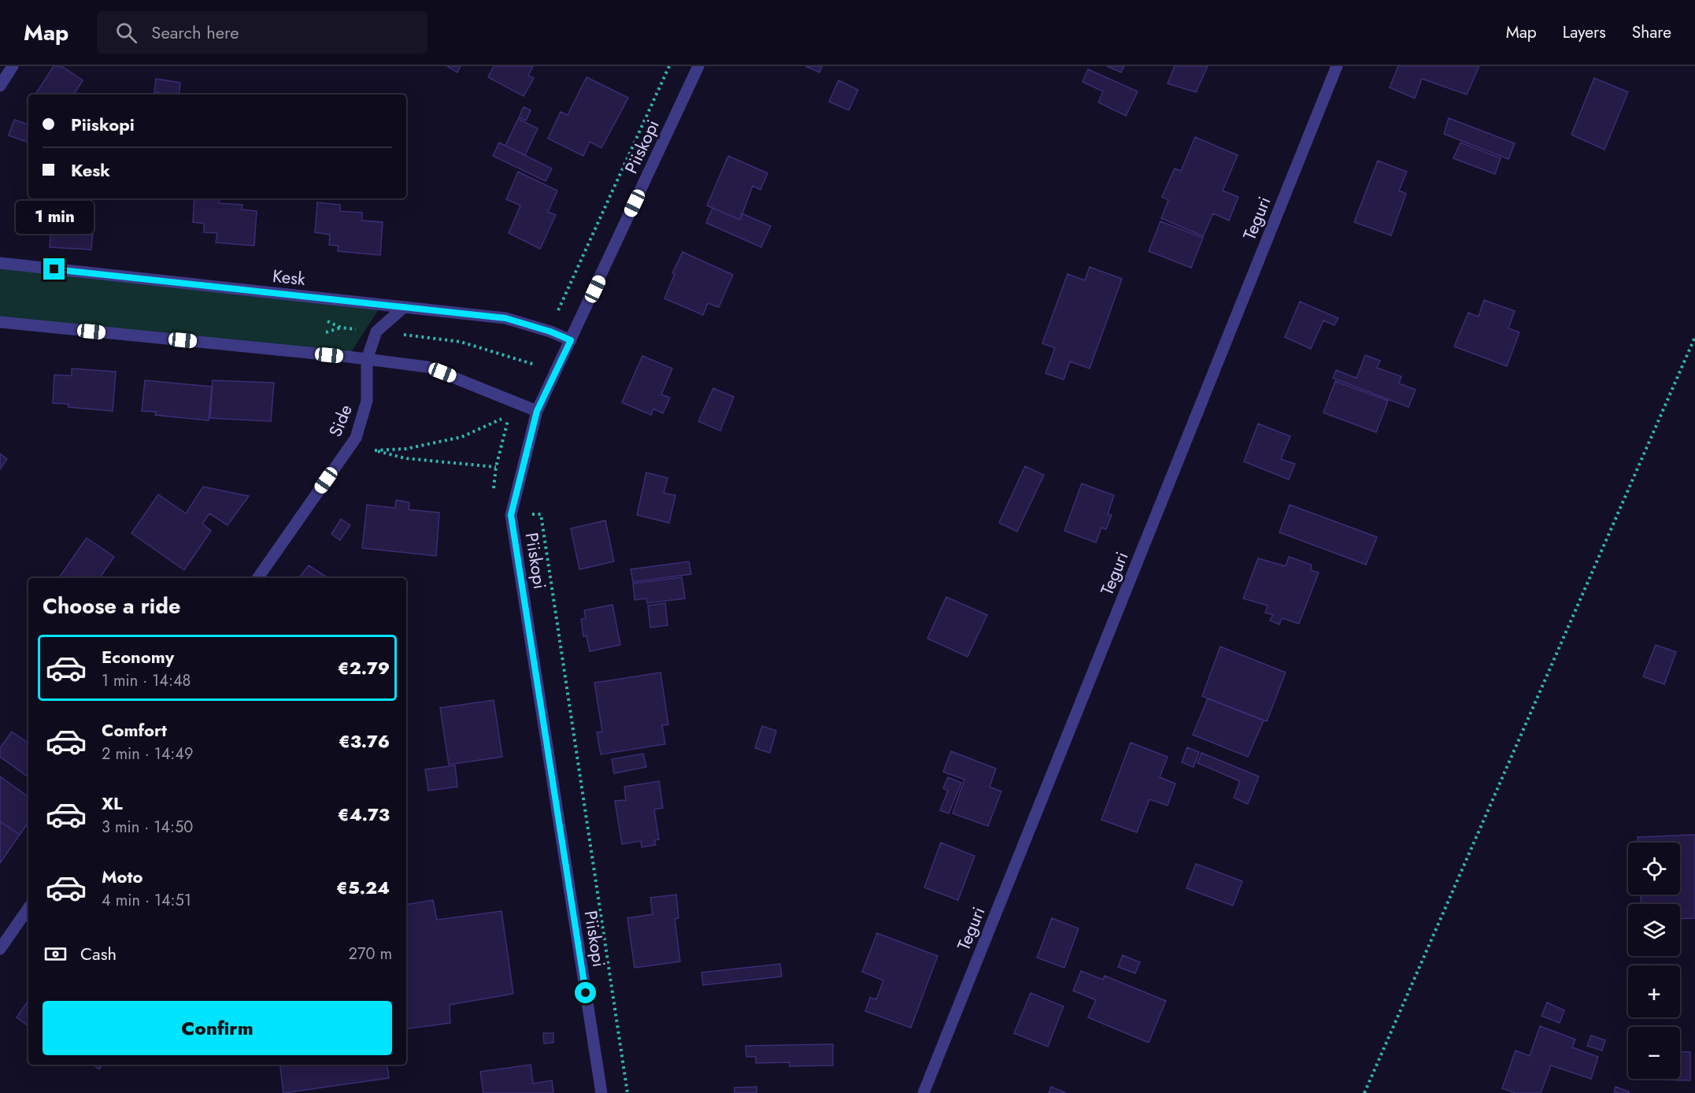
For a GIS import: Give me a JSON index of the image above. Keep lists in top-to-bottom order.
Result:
{
  "streets": {
    "street": [
      "Piiskopi",
      "Teguri",
      "Kesk",
      "Side"
    ]
  },
  "crossings": [
    ["Piiskopi", "Kesk"]
  ],
  "page": {
    "header": "Map",
    "search": "Search here",
    "nav": ["Map", "Layers", "Share"],
    "banner": ["Piiskopi", "Kesk"],
    "bubble": "1 min",
    "heading": "Choose a ride",
    "list": [
      {
        "name": "Economy",
        "note": "1 min · 14:48",
        "value": "€2.79"
      },
      {
        "name": "Comfort",
        "note": "2 min · 14:49",
        "value": "€3.76"
      },
      {
        "name": "XL",
        "note": "3 min · 14:50",
        "value": "€4.73"
      },
      {
        "name": "Moto",
        "note": "4 min · 14:51",
        "value": "€5.24"
      }
    ],
    "map_buttons": ["+", "−"],
    "pay": ["Cash", "270 m"],
    "buttons": "Confirm"
  }
}
